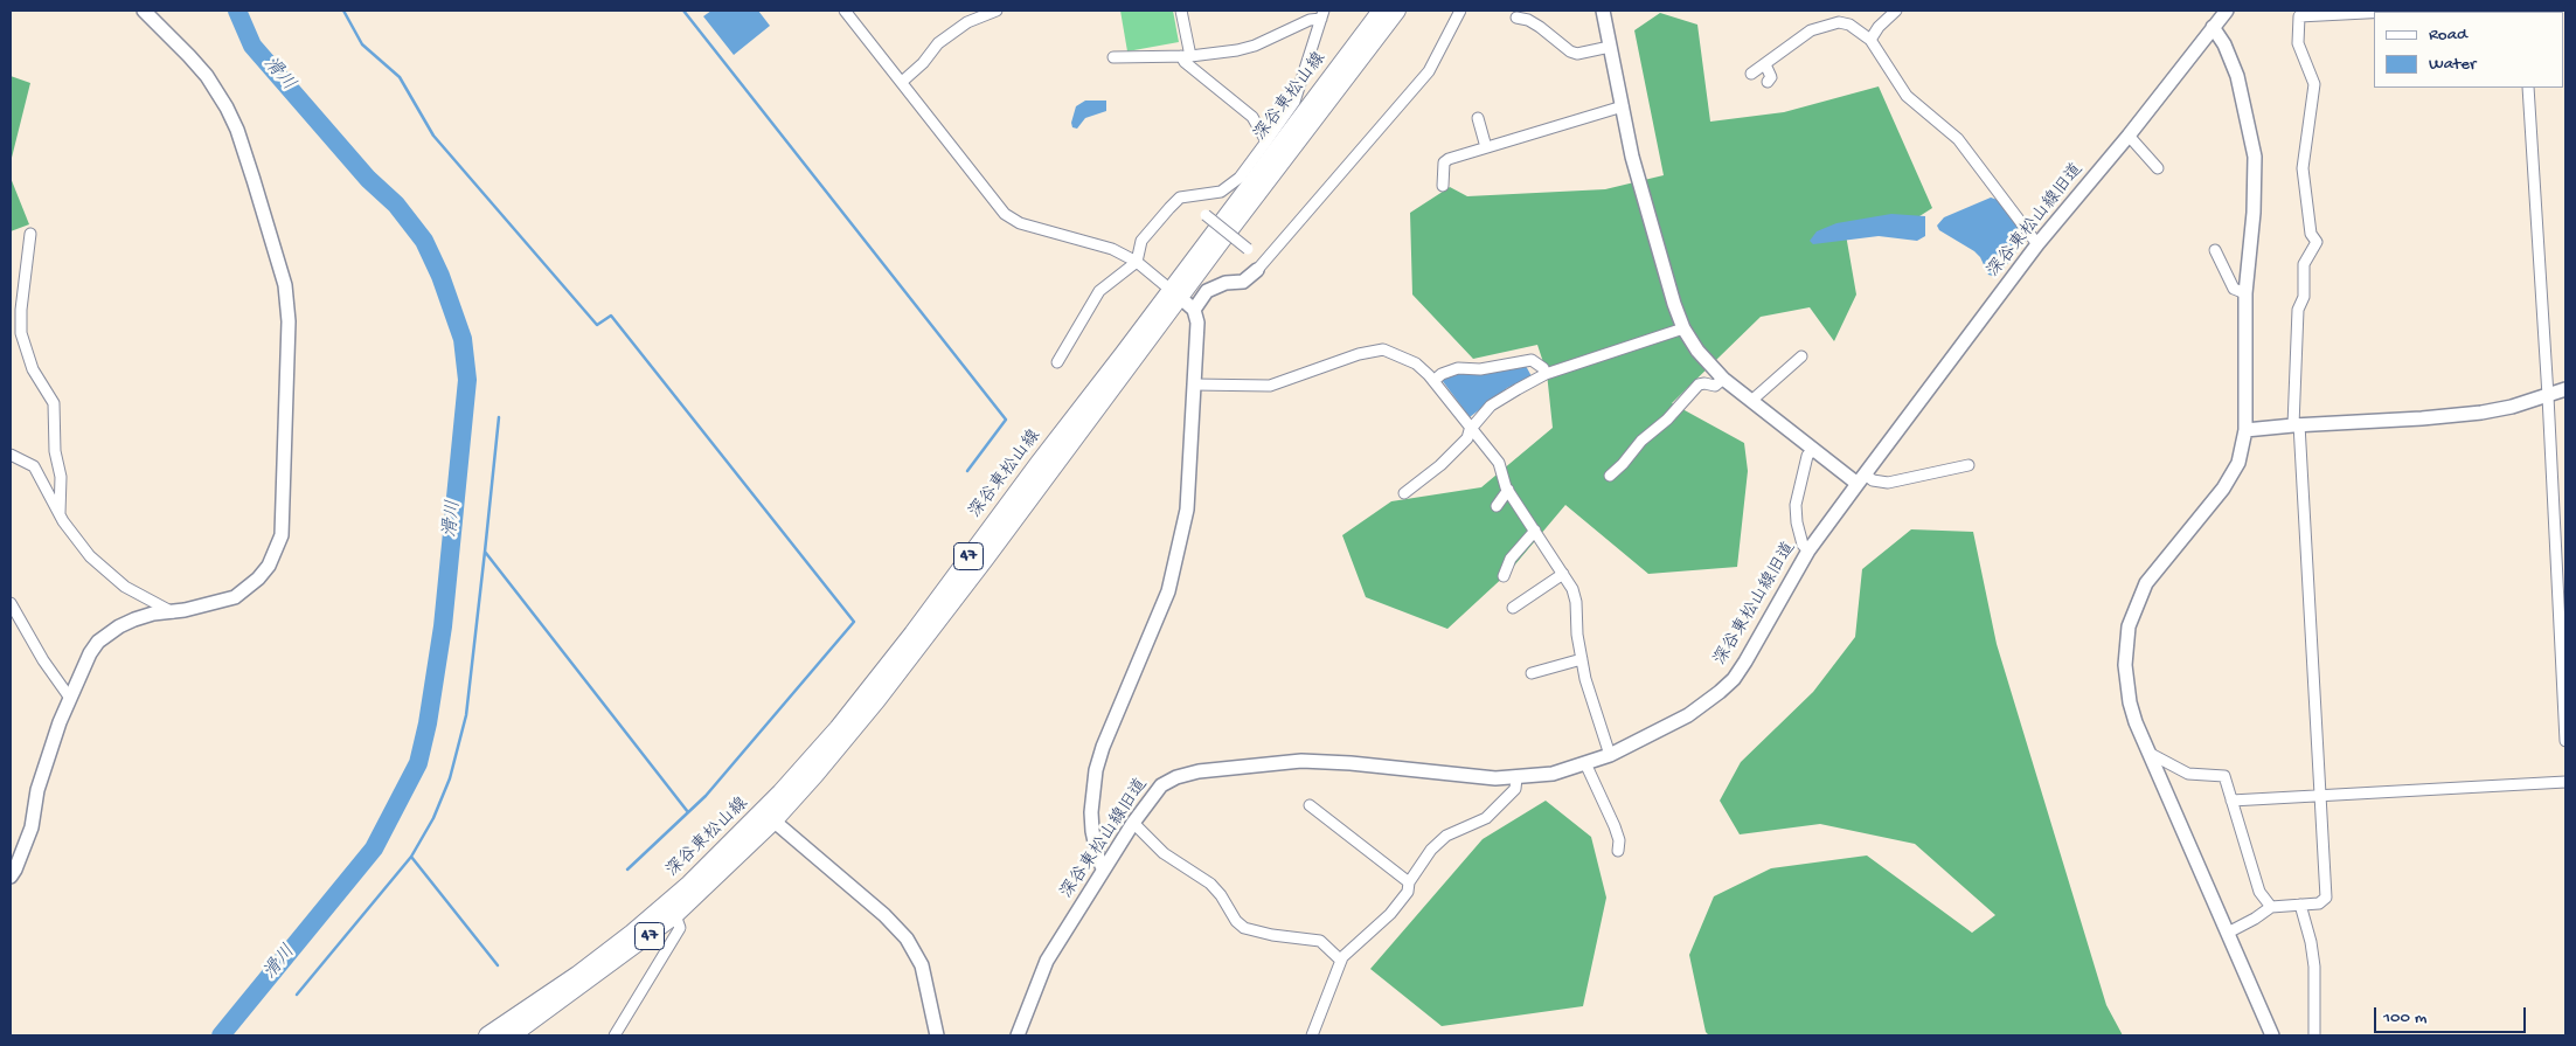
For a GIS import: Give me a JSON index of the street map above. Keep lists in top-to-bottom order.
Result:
{
  "streets": {
    "main road": ["深谷東松山線", "47"],
    "street": ["深谷東松山線旧道"]
  },
  "water": ["滑川"],
  "legend": ["Road", "Water"],
  "scale_bar": "100 m"
}
